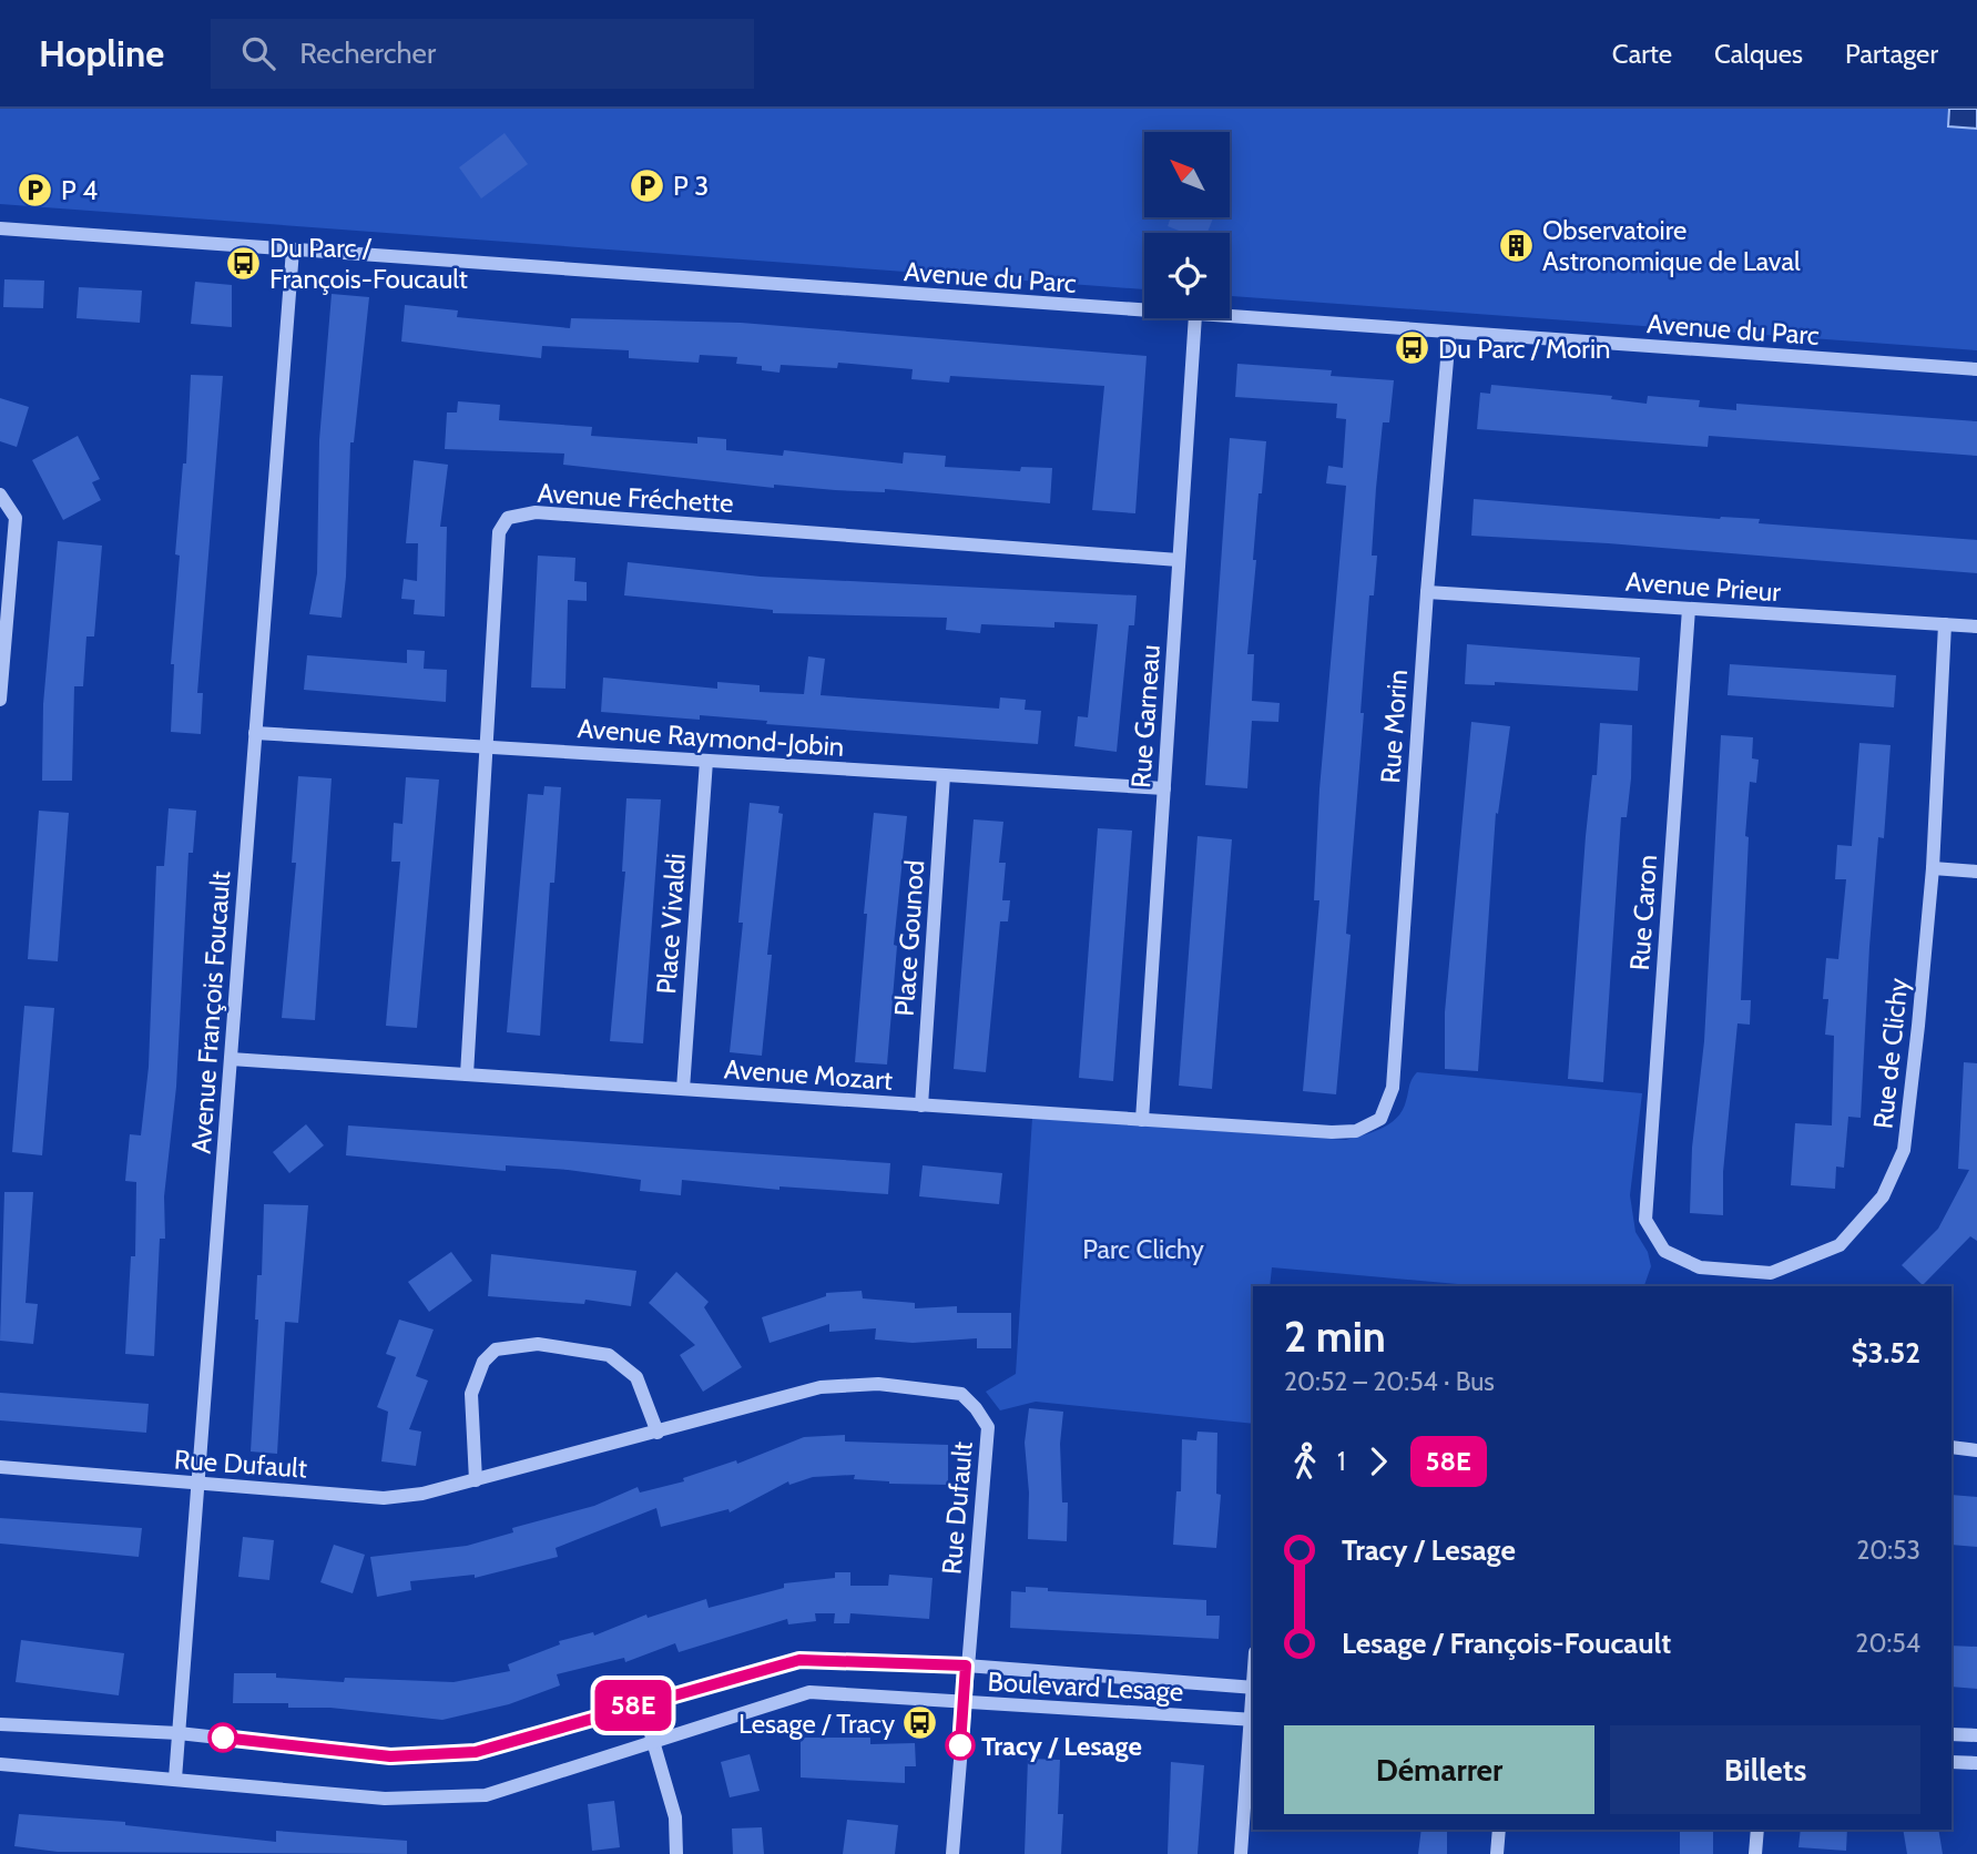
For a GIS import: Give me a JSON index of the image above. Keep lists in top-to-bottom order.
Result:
{
  "streets": {
    "street": [
      "Avenue du Parc",
      "Avenue Fréchette",
      "Avenue Prieur",
      "Rue Garneau",
      "Rue Morin",
      "Avenue Raymond-Jobin",
      "Rue Caron",
      "Place Vivaldi",
      "Place Gounod",
      "Avenue François Foucault",
      "Rue de Clichy",
      "Avenue Mozart",
      "Rue Dufault",
      "Boulevard Lesage"
    ]
  },
  "crossings": [
    ["Avenue du Parc", "Rue Morin"],
    ["Avenue du Parc", "Avenue François Foucault"],
    ["Avenue Fréchette", "Rue Garneau"],
    ["Avenue Fréchette", "Avenue Raymond-Jobin"],
    ["Avenue Fréchette", "Avenue Mozart"],
    ["Avenue Prieur", "Rue Morin"],
    ["Avenue Prieur", "Rue Caron"],
    ["Avenue Prieur", "Rue de Clichy"],
    ["Rue Garneau", "Avenue Raymond-Jobin"],
    ["Rue Garneau", "Avenue Mozart"],
    ["Rue Morin", "Avenue Mozart"],
    ["Avenue Raymond-Jobin", "Place Vivaldi"],
    ["Avenue Raymond-Jobin", "Place Gounod"],
    ["Avenue Raymond-Jobin", "Avenue François Foucault"],
    ["Rue Caron", "Rue de Clichy"],
    ["Place Vivaldi", "Avenue Mozart"],
    ["Place Gounod", "Avenue Mozart"],
    ["Avenue François Foucault", "Avenue Mozart"],
    ["Avenue François Foucault", "Rue Dufault"],
    ["Avenue François Foucault", "Boulevard Lesage"],
    ["Rue Dufault", "Boulevard Lesage"]
  ],
  "parks": ["Parc Clichy"],
  "places": {
    "parking": ["P 3", "P 4"],
    "building": ["Observatoire Astronomique de Laval"],
    "bus stop": ["Du Parc / François-Foucault", "Du Parc / Morin", "Lesage / Tracy"],
    "other": ["Tracy / Lesage"]
  },
  "lines": ["bus line 58E"],
  "north": "top left",
  "page": {
    "header": "Hopline",
    "search": "Rechercher",
    "nav": ["Carte", "Calques", "Partager"],
    "on_map": "58E",
    "heading": ["2 min", "20:52 – 20:54 · Bus", "$3.52"],
    "legs": ["1", "58E"],
    "list": [
      {
        "name": "Tracy / Lesage",
        "value": "20:53"
      },
      {
        "name": "Lesage / François-Foucault",
        "value": "20:54"
      }
    ],
    "buttons": ["Démarrer", "Billets"]
  }
}
